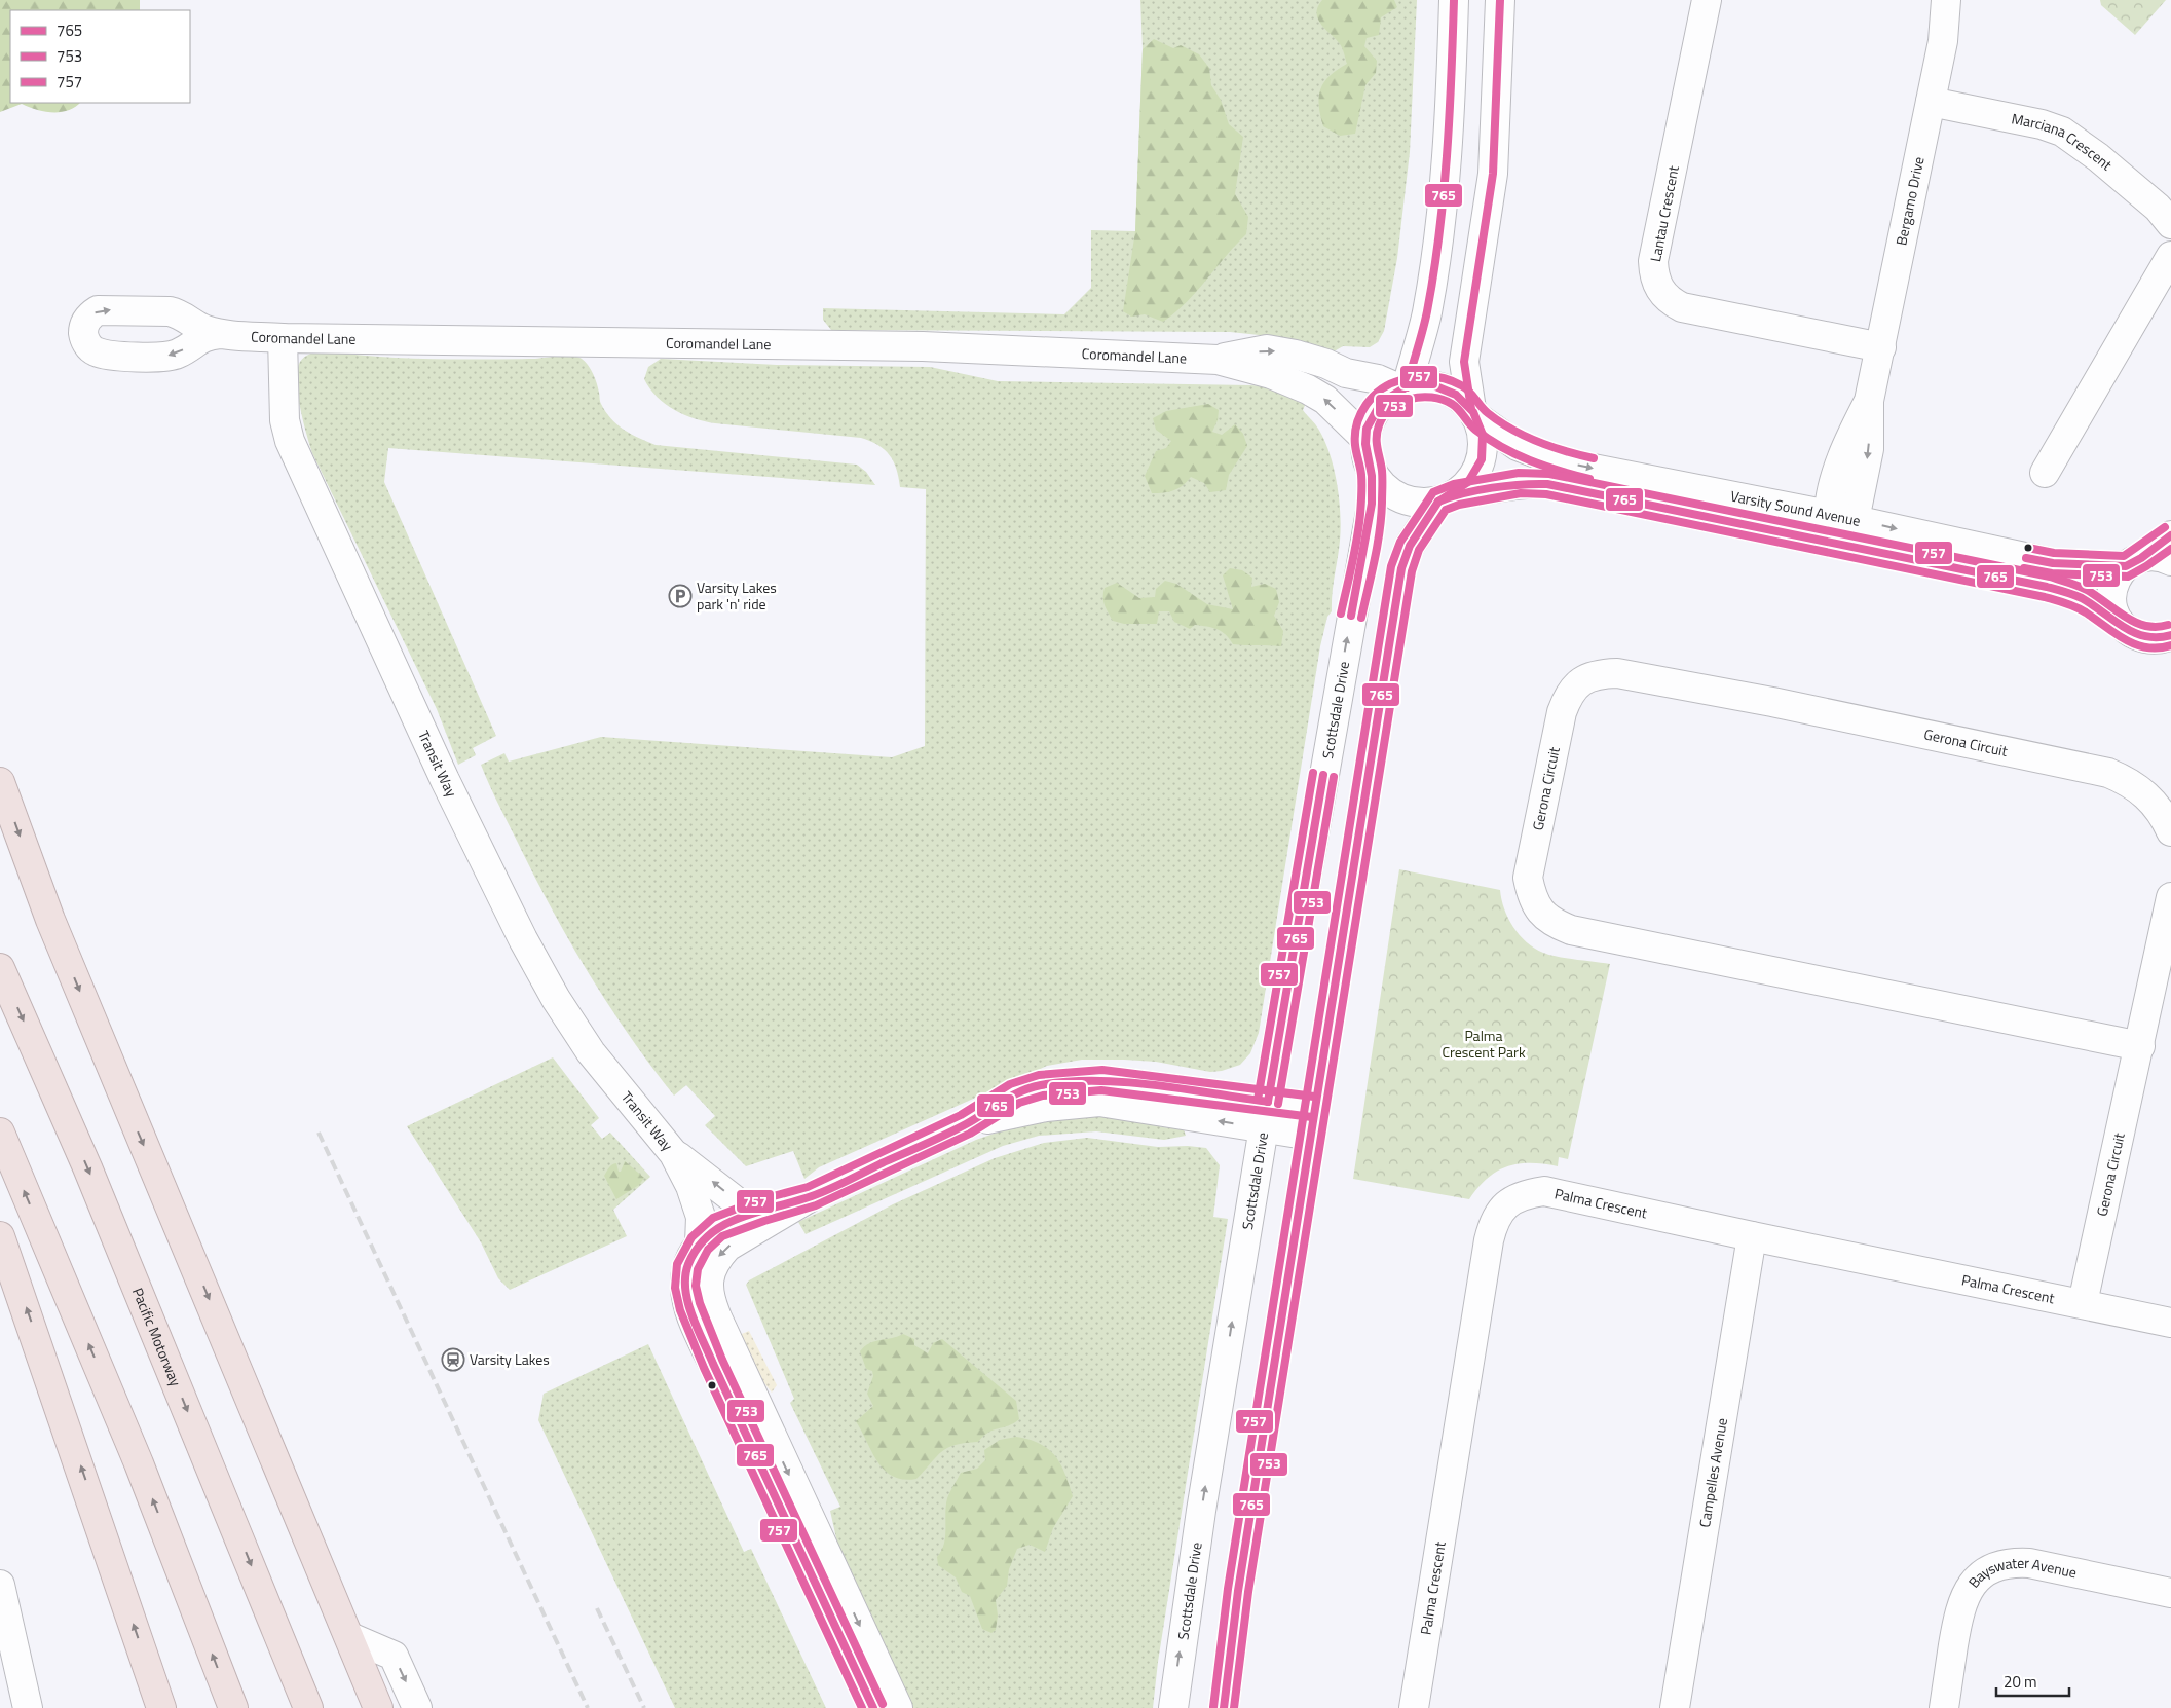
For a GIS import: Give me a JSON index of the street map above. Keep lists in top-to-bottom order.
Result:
{
  "streets": {
    "highway": ["Pacific Motorway"],
    "street": [
      "Marciana Crescent",
      "Bergamo Drive",
      "Lantau Crescent",
      "Coromandel Lane",
      "Varsity Sound Avenue",
      "Scottsdale Drive",
      "Gerona Circuit",
      "Transit Way",
      "Palma Crescent",
      "Campelles Avenue",
      "Bayswater Avenue"
    ]
  },
  "crossings": [
    ["Marciana Crescent", "Bergamo Drive"],
    ["Bergamo Drive", "Lantau Crescent"],
    ["Bergamo Drive", "Varsity Sound Avenue"],
    ["Coromandel Lane", "Varsity Sound Avenue"],
    ["Coromandel Lane", "Scottsdale Drive"],
    ["Coromandel Lane", "Transit Way"],
    ["Varsity Sound Avenue", "Scottsdale Drive"],
    ["Gerona Circuit", "Palma Crescent"],
    ["Palma Crescent", "Campelles Avenue"]
  ],
  "parks": ["Palma Crescent Park"],
  "places": {
    "parking": ["Varsity Lakes park 'n' ride"],
    "station": ["Varsity Lakes"]
  },
  "lines": ["transit line 765", "transit line 757", "transit line 753"],
  "legend": ["765", "753", "757"],
  "scale_bar": "20 m"
}
